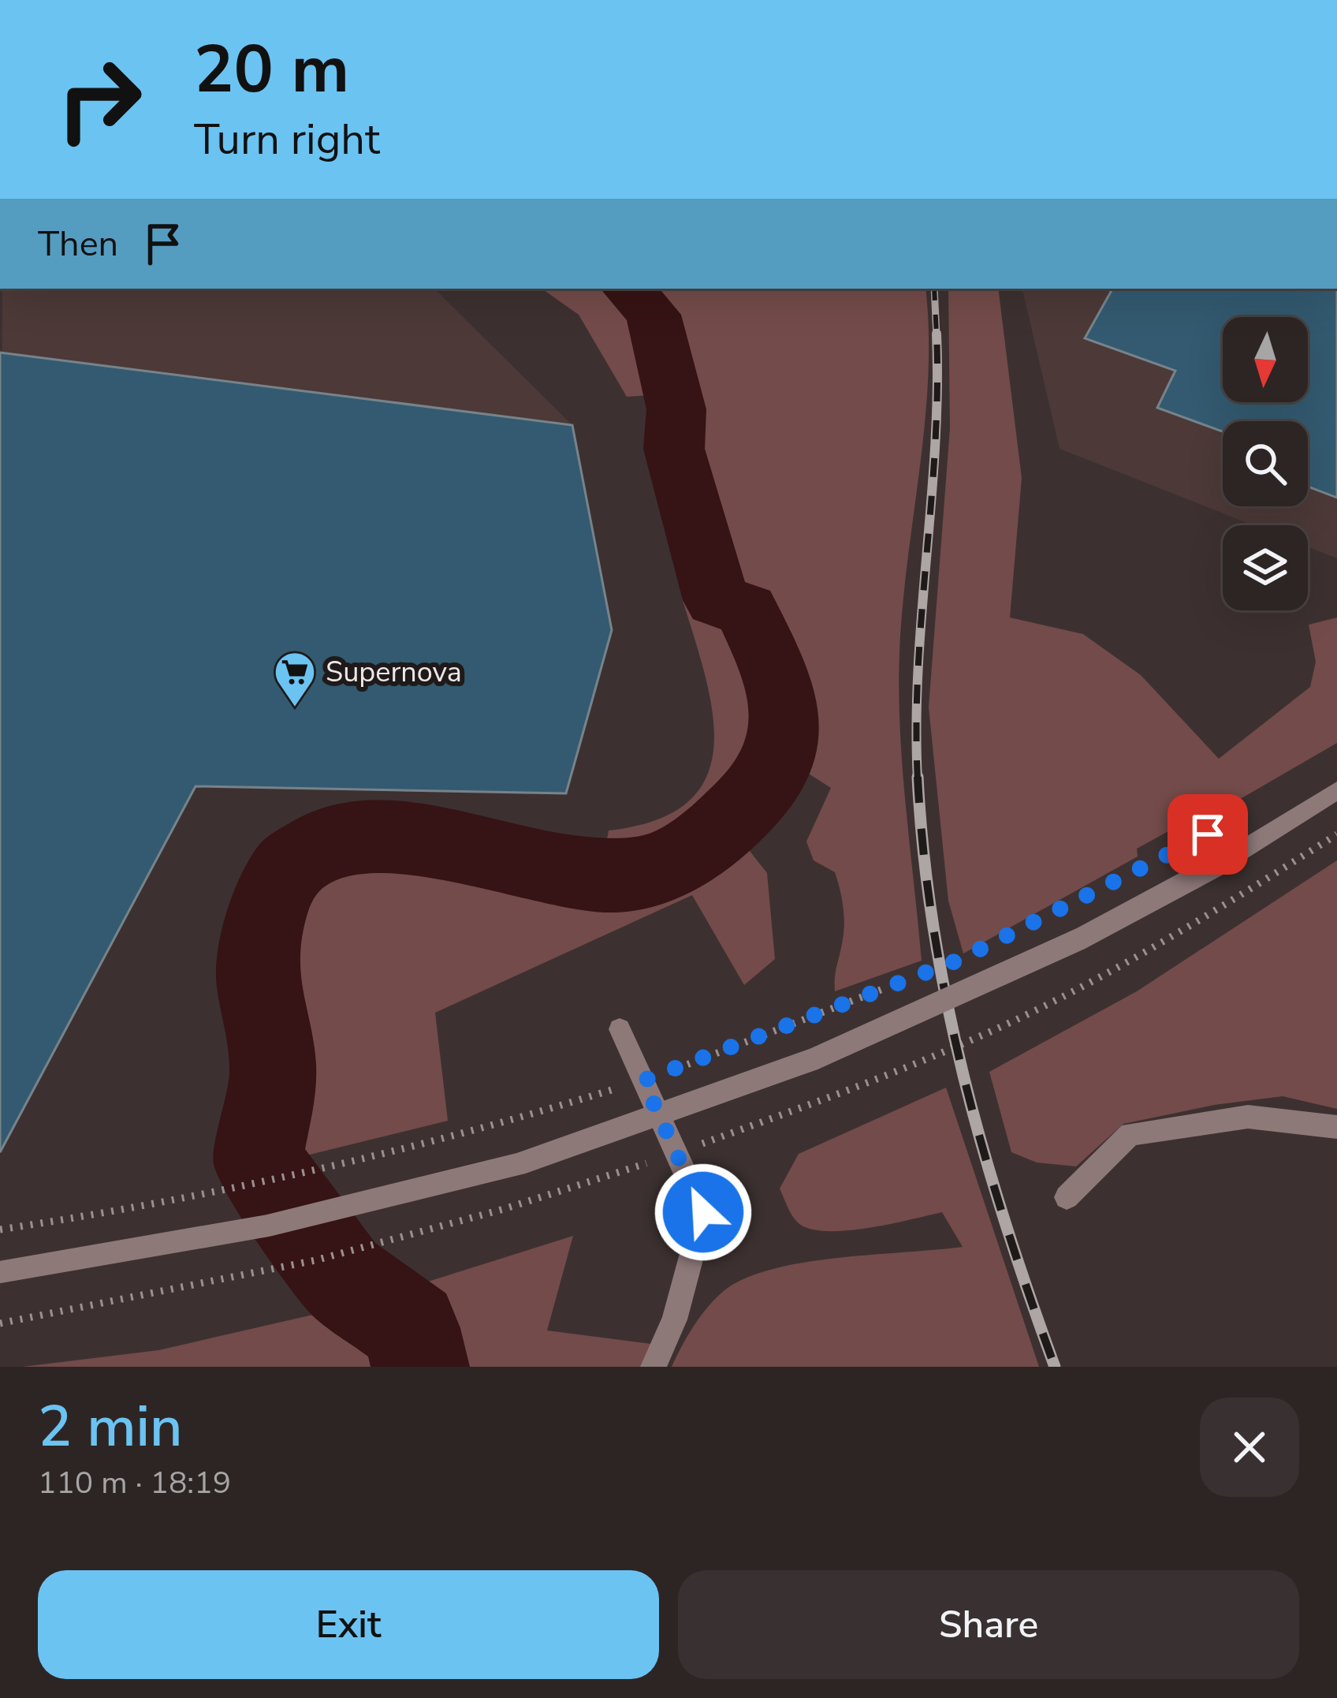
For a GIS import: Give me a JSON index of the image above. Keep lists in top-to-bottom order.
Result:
{
  "places": {
    "supermarket": ["Supernova"]
  },
  "north": "bottom",
  "page": {
    "turn": ["20 m", "Turn right"],
    "then": "Then",
    "heading": ["2 min", "110 m · 18:19"],
    "buttons": ["Exit", "Share"]
  }
}
